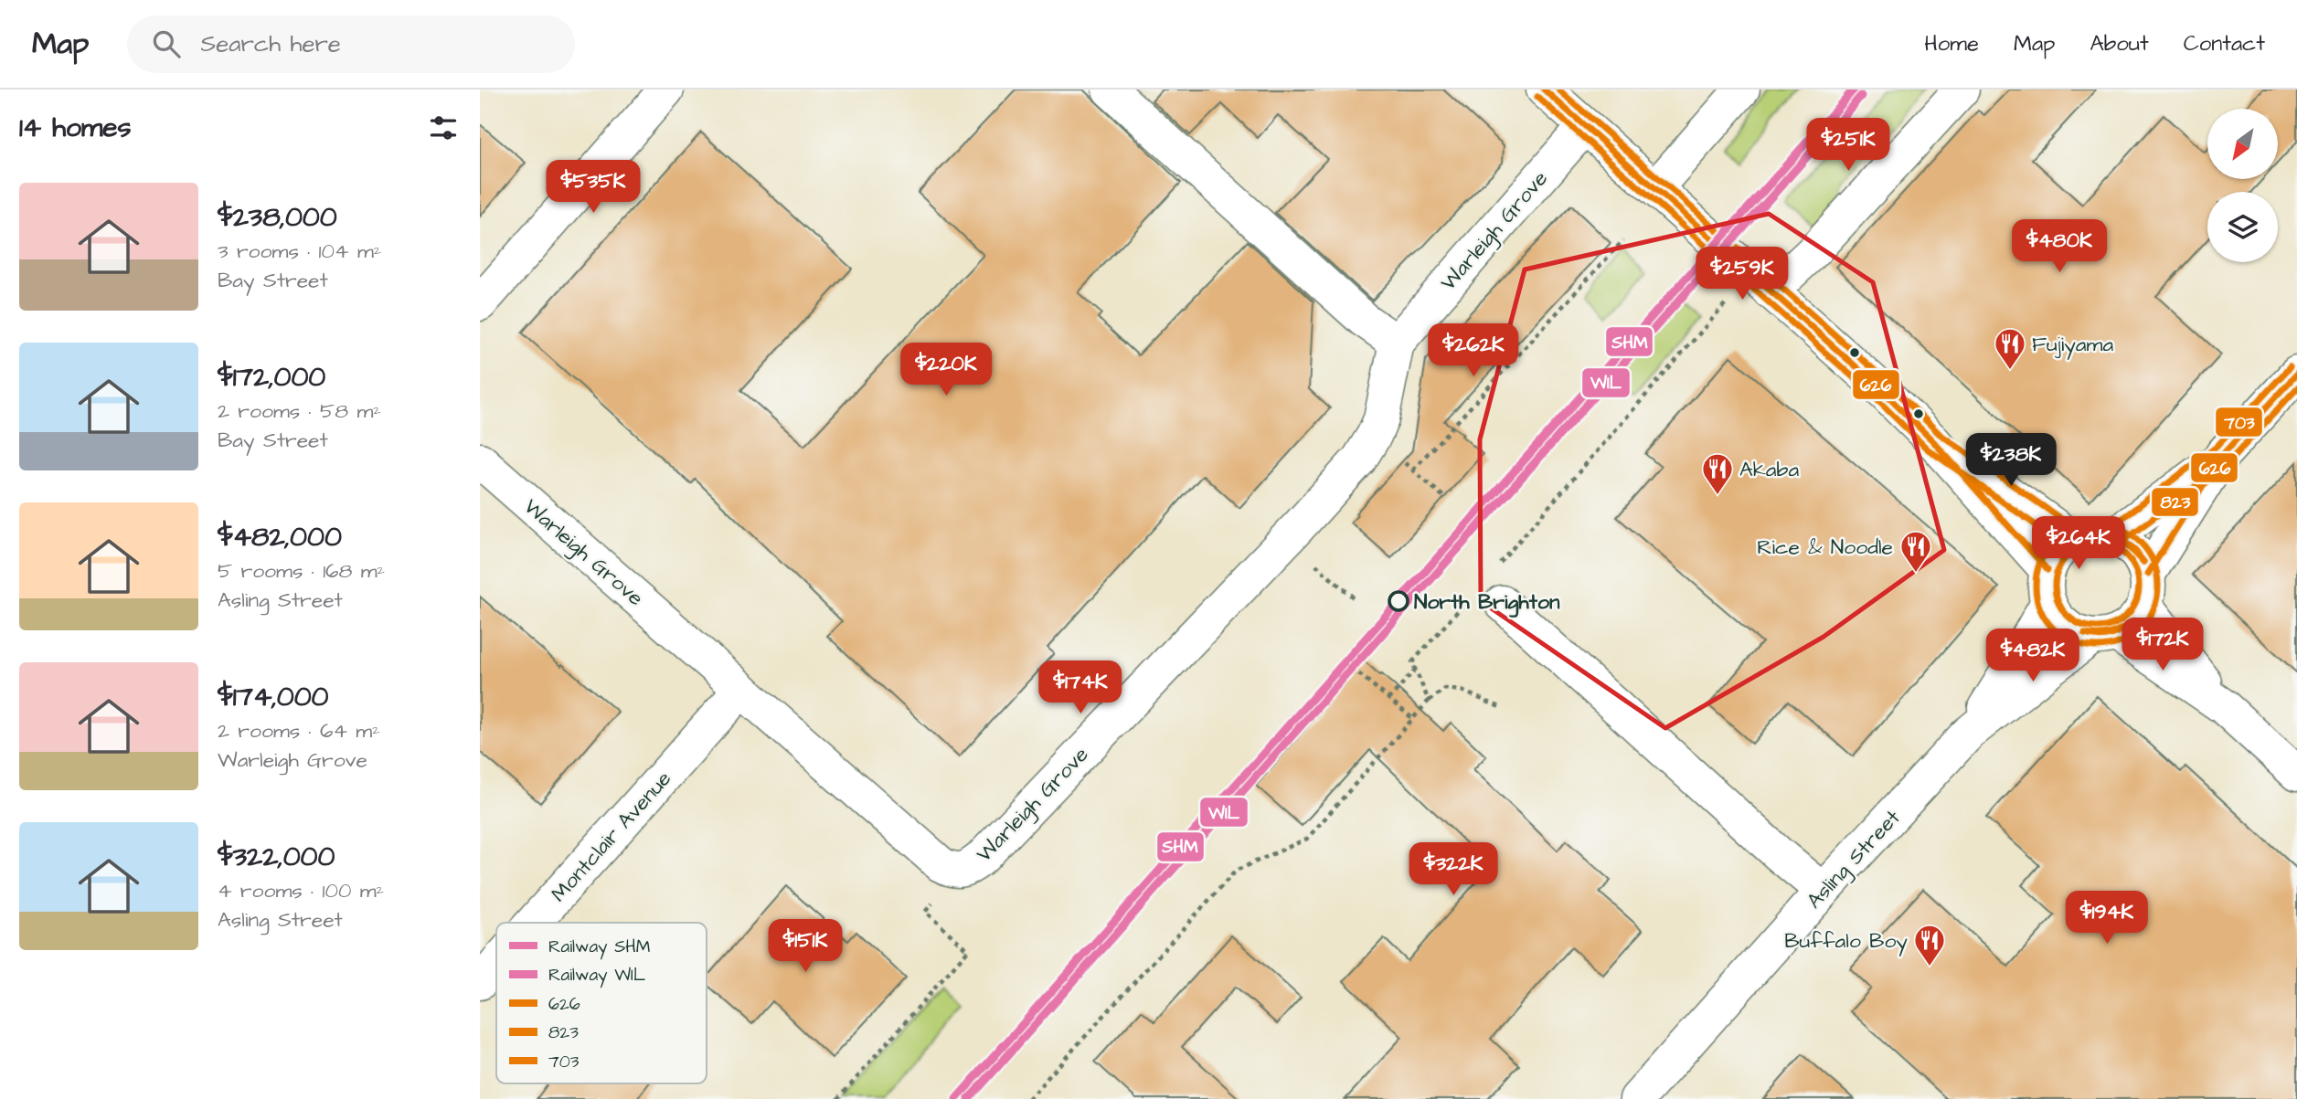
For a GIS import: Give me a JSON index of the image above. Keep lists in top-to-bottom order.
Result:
{
  "streets": {
    "street": ["Warleigh Grove", "Montclair Avenue", "Asling Street"]
  },
  "crossings": [
    ["Warleigh Grove", "Montclair Avenue"]
  ],
  "places": {
    "restaurant": [
      "Fujiyama",
      "Akaba",
      "Rice & Noodle",
      "Buffalo Boy"
    ],
    "other": ["North Brighton"]
  },
  "lines": [
    "rail line SHM",
    "transit line 626",
    "transit line 703",
    "rail line WIL",
    "transit line 823"
  ],
  "legend": [
    "Railway SHM",
    "Railway WIL",
    "626",
    "823",
    "703"
  ],
  "north": "bottom left",
  "page": {
    "header": "Map",
    "search": "Search here",
    "nav": [
      "Home",
      "Map",
      "About",
      "Contact"
    ],
    "heading": "14 homes",
    "price": [
      "$251K",
      "$535K",
      "$480K",
      "$259K",
      "$262K",
      "$220K",
      "$238K",
      "$264K",
      "$172K",
      "$482K",
      "$174K",
      "$322K",
      "$194K",
      "$151K"
    ],
    "list": [
      {
        "name": "$238,000",
        "note": "3 rooms · 104 m² · Bay Street"
      },
      {
        "name": "$172,000",
        "note": "2 rooms · 58 m² · Bay Street"
      },
      {
        "name": "$482,000",
        "note": "5 rooms · 168 m² · Asling Street"
      },
      {
        "name": "$174,000",
        "note": "2 rooms · 64 m² · Warleigh Grove"
      },
      {
        "name": "$322,000",
        "note": "4 rooms · 100 m² · Asling Street"
      }
    ]
  }
}
